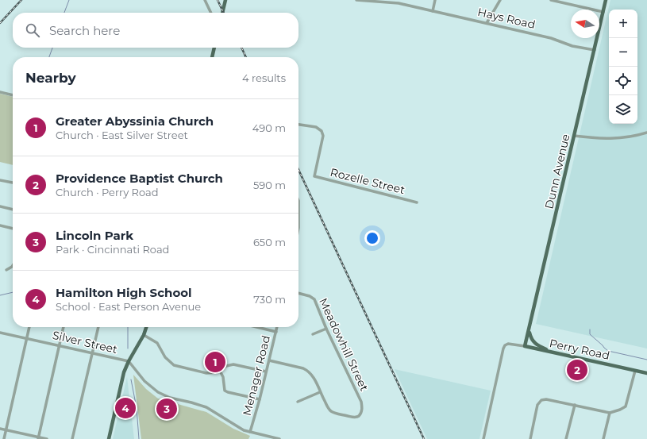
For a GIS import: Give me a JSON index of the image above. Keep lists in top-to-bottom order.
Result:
{
  "streets": {
    "main road": ["Dunn Avenue", "Perry Road"],
    "street": [
      "Hays Road",
      "Rozelle Street",
      "Silver Street",
      "Meadowhill Street",
      "Menager Road"
    ]
  },
  "crossings": [
    ["Hays Road", "Dunn Avenue"],
    ["Dunn Avenue", "Perry Road"]
  ],
  "north": "left",
  "page": {
    "map_buttons": ["+", "−"],
    "search": "Search here",
    "heading": ["Nearby", "4 results"],
    "list": [
      {
        "mark": "1",
        "name": "Greater Abyssinia Church",
        "note": "Church · East Silver Street",
        "value": "490 m"
      },
      {
        "mark": "2",
        "name": "Providence Baptist Church",
        "note": "Church · Perry Road",
        "value": "590 m"
      },
      {
        "mark": "3",
        "name": "Lincoln Park",
        "note": "Park · Cincinnati Road",
        "value": "650 m"
      },
      {
        "mark": "4",
        "name": "Hamilton High School",
        "note": "School · East Person Avenue",
        "value": "730 m"
      }
    ],
    "pins": [
      "1",
      "2",
      "4",
      "3"
    ]
  }
}
